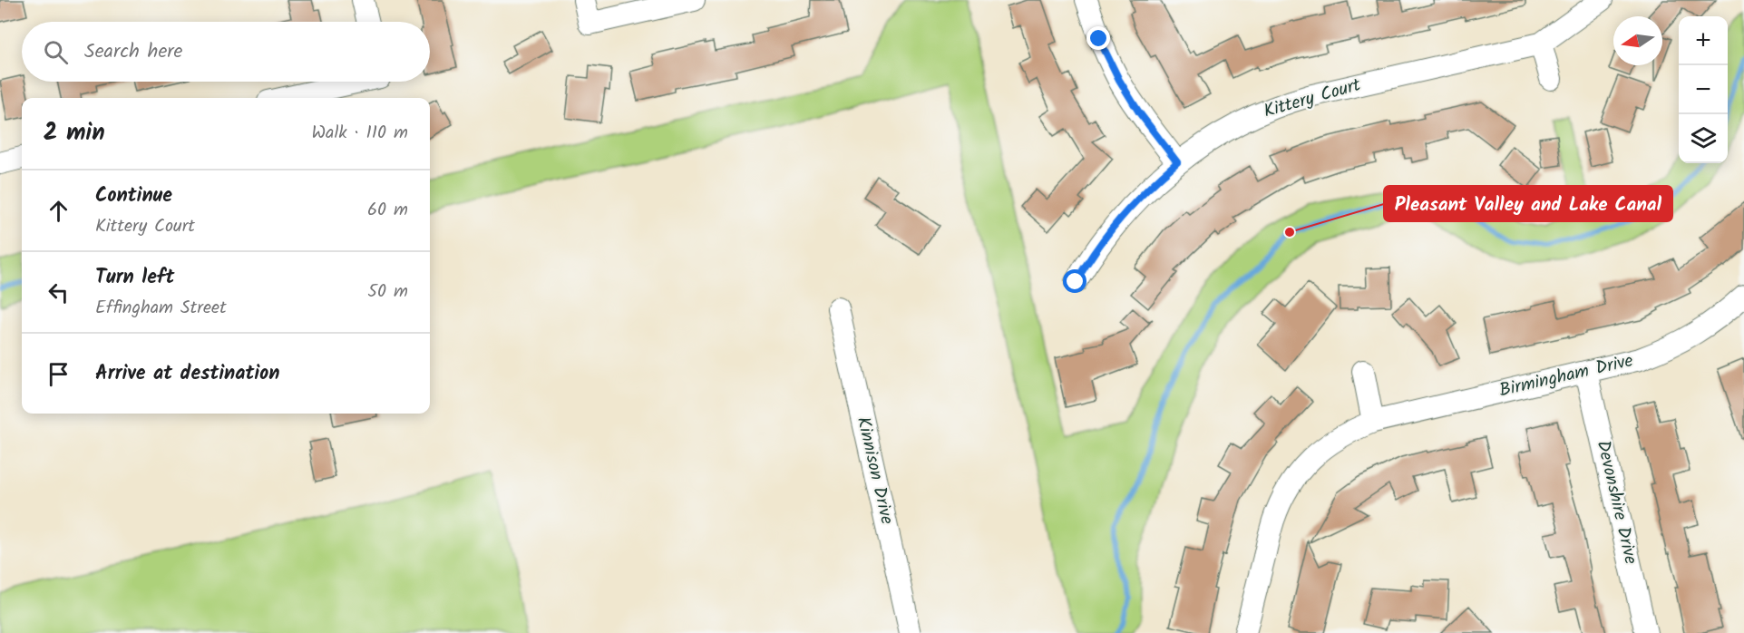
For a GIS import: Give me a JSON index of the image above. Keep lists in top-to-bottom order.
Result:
{
  "streets": {
    "street": [
      "Kittery Court",
      "Birmingham Drive",
      "Kinnison Drive",
      "Devonshire Drive"
    ]
  },
  "crossings": [
    ["Birmingham Drive", "Devonshire Drive"]
  ],
  "places": ["Pleasant Valley and Lake Canal"],
  "north": "left",
  "page": {
    "map_buttons": ["+", "−"],
    "search": "Search here",
    "heading": ["2 min", "Walk · 110 m"],
    "list": [
      ["Continue", "Kittery Court", "60 m"],
      ["Turn left", "Effingham Street", "50 m"],
      "Arrive at destination"
    ]
  }
}
